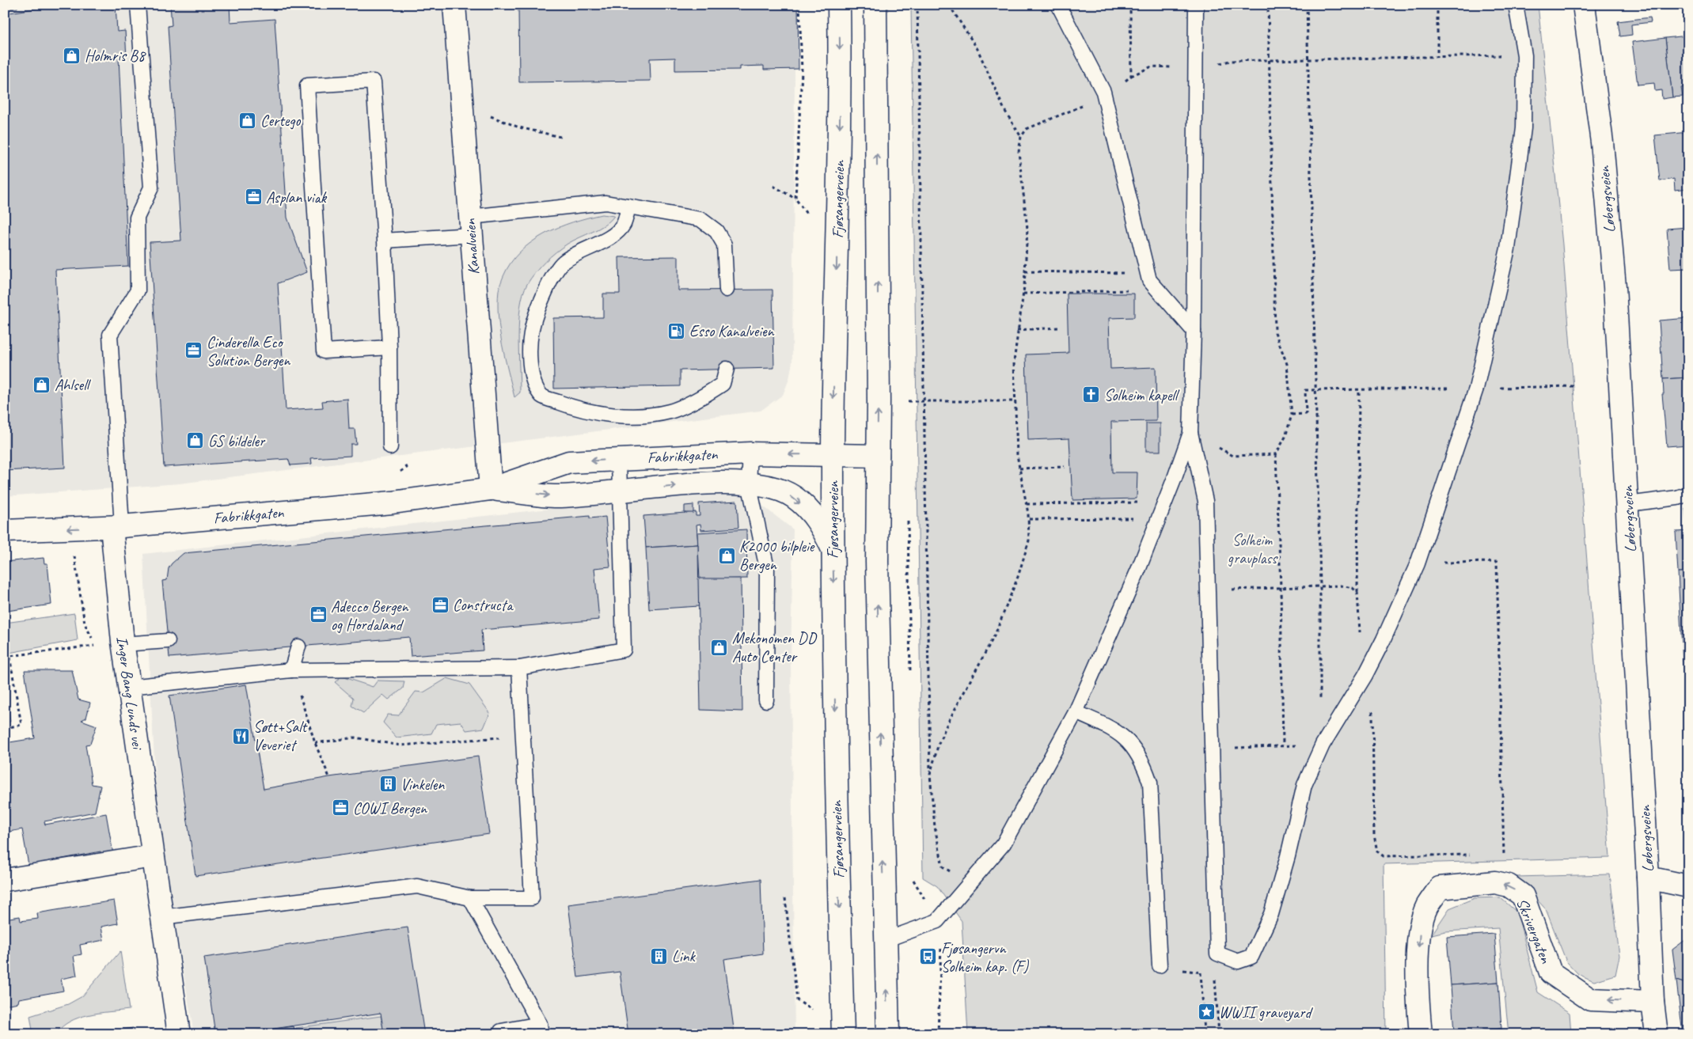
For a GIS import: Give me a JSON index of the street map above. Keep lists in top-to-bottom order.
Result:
{
  "streets": {
    "main road": [
      "Fjøsangerveien",
      "Løbergsveien",
      "Kanalveien",
      "Fabrikkgaten",
      "Inger Bang Lunds vei",
      "Skrivergaten"
    ]
  },
  "crossings": [
    ["Fjøsangerveien", "Fabrikkgaten"],
    ["Løbergsveien", "Skrivergaten"],
    ["Kanalveien", "Fabrikkgaten"],
    ["Fabrikkgaten", "Inger Bang Lunds vei"]
  ],
  "parks": ["Solheim gravplass"],
  "places": {
    "shop": [
      "Holmris B8",
      "Certego",
      "Ahlsell",
      "GS bildeler",
      "K2000 bilpleie Bergen",
      "Mekonomen DD Auto Center"
    ],
    "office": [
      "Asplan viak",
      "Cinderella Eco Solution Bergen",
      "Constructa",
      "Adecco Bergen og Hordaland",
      "COWI Bergen"
    ],
    "fuel station": ["Esso Kanalveien"],
    "church": ["Solheim kapell"],
    "restaurant": ["Søtt+Salt Veveriet"],
    "building": ["Vinkelen", "Link"],
    "bus stop": ["Fjøsangervn Solheim kap. (F)"],
    "place": ["WWII graveyard"]
  }
}
